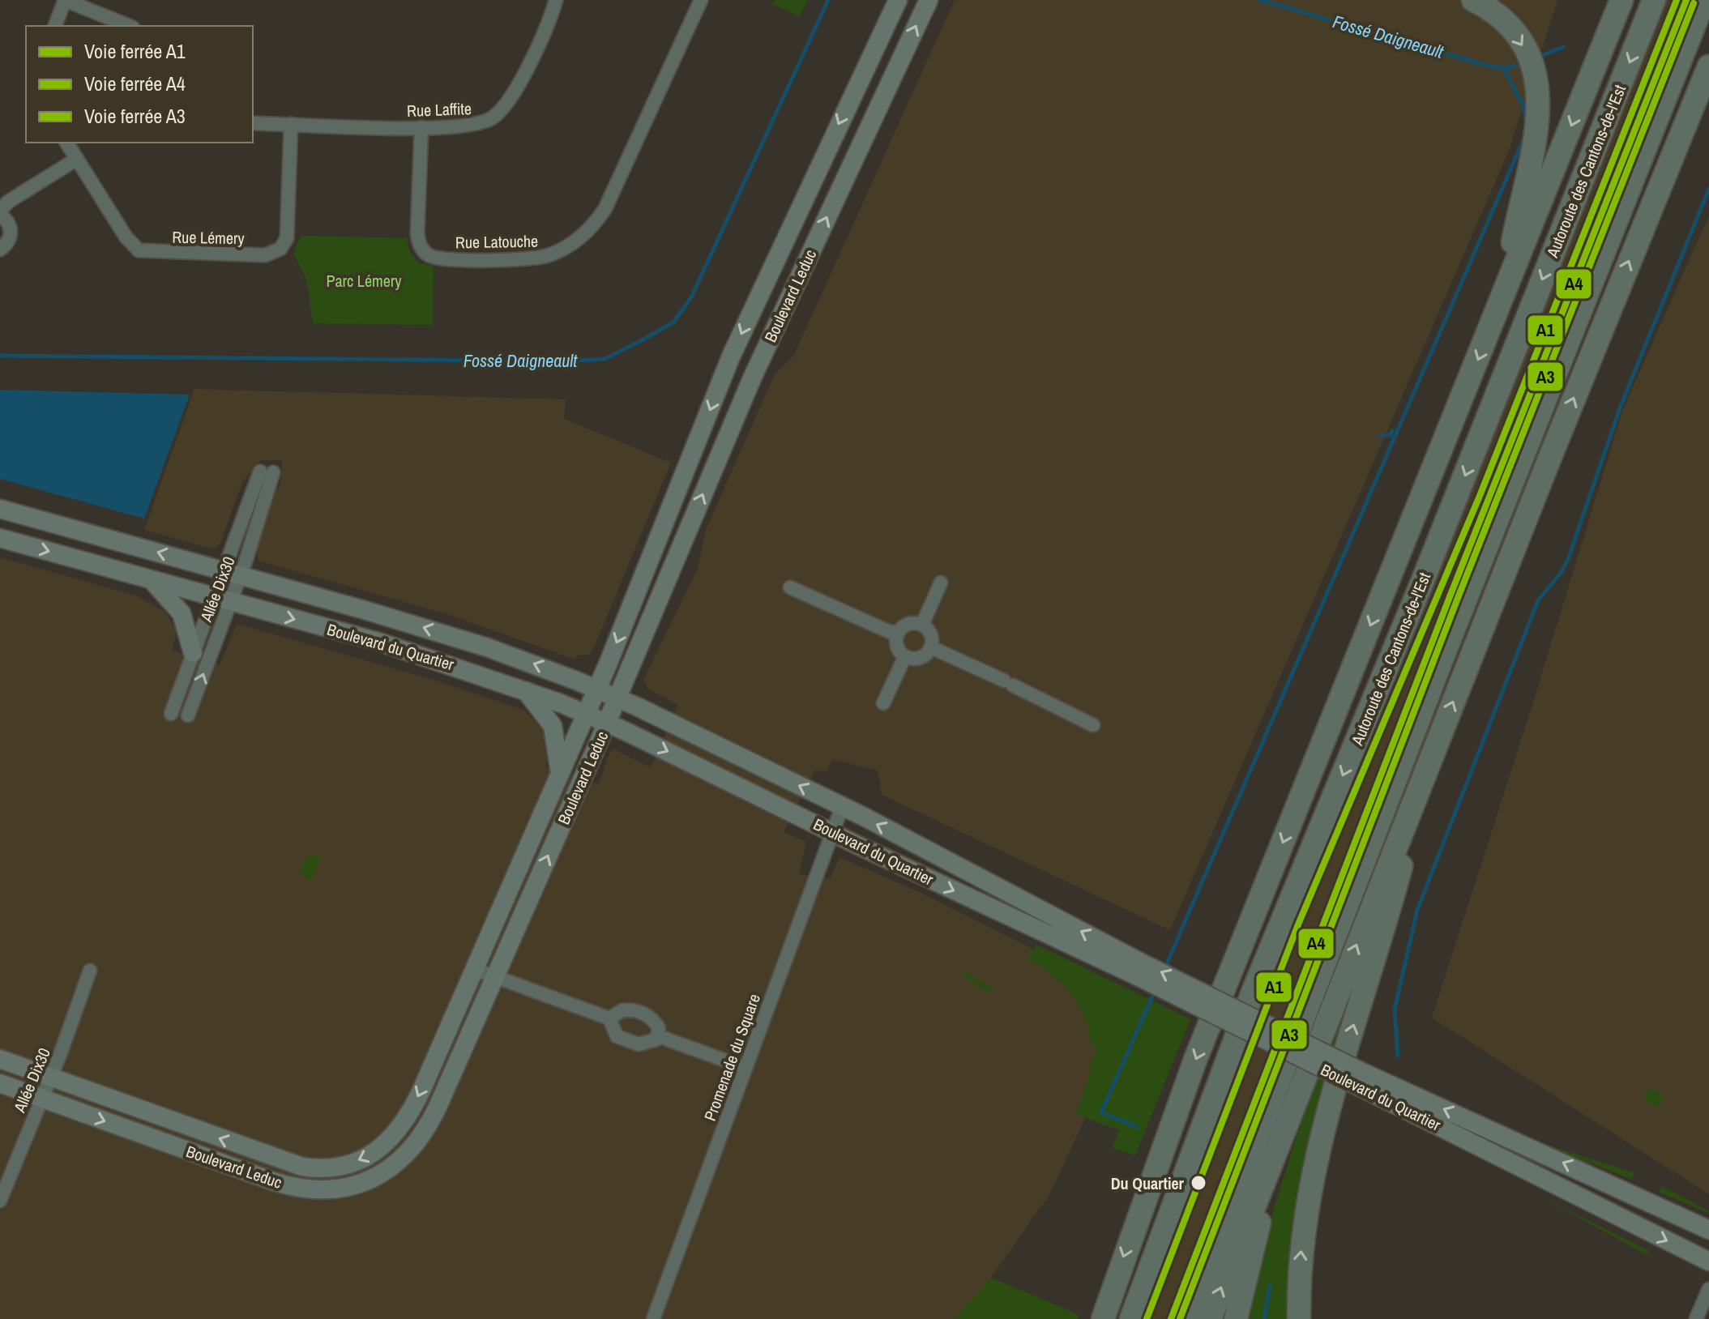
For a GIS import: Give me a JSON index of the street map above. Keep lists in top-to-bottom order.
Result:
{
  "streets": {
    "highway": ["Autoroute des Cantons-de-l'Est"],
    "main road": ["Boulevard Leduc", "Boulevard du Quartier"],
    "street": [
      "Rue Laffite",
      "Rue Lémery",
      "Rue Latouche",
      "Allée Dix30",
      "Promenade du Square"
    ]
  },
  "crossings": [
    ["Rue Laffite", "Rue Lémery"],
    ["Rue Laffite", "Rue Latouche"],
    ["Boulevard Leduc", "Allée Dix30"],
    ["Boulevard Leduc", "Boulevard du Quartier"],
    ["Allée Dix30", "Boulevard du Quartier"],
    ["Boulevard du Quartier", "Promenade du Square"]
  ],
  "water": ["Fossé Daigneault"],
  "parks": ["Parc Lémery"],
  "places": ["Du Quartier"],
  "lines": ["rail line A1", "rail line A4", "rail line A3"],
  "legend": ["Voie ferrée A1", "Voie ferrée A4", "Voie ferrée A3"]
}
